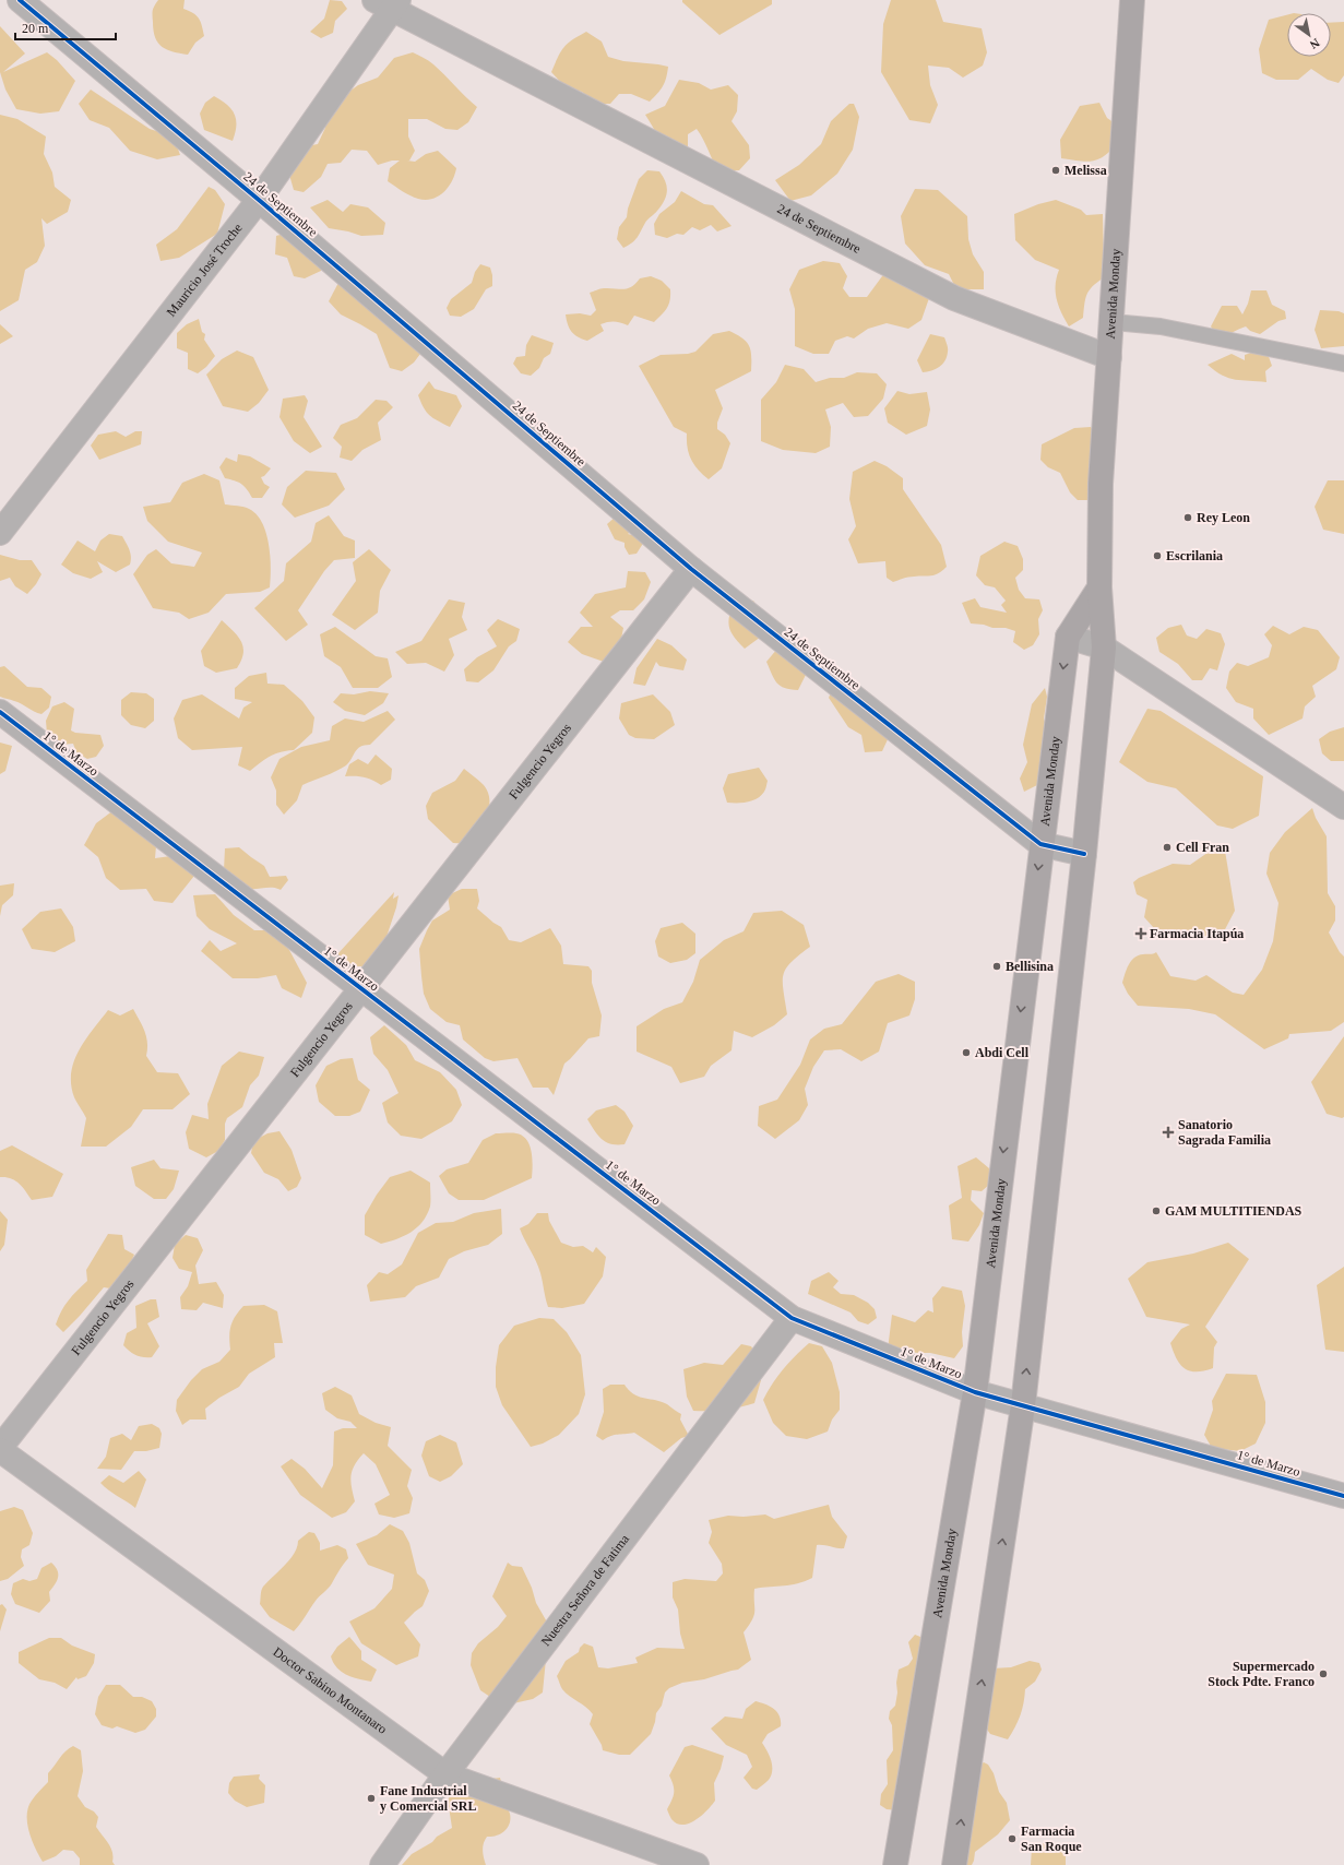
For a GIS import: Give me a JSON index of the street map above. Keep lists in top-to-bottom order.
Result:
{
  "streets": {
    "main road": ["Avenida Monday"],
    "street": [
      "24 de Septiembre",
      "Mauricio José Troche",
      "1° de Marzo",
      "Fulgencio Yegros",
      "Nuestra Señora de Fatima",
      "Doctor Sabino Montanaro"
    ]
  },
  "crossings": [
    ["24 de Septiembre", "Mauricio José Troche"],
    ["24 de Septiembre", "Avenida Monday"],
    ["24 de Septiembre", "Fulgencio Yegros"],
    ["Avenida Monday", "1° de Marzo"],
    ["1° de Marzo", "Fulgencio Yegros"],
    ["1° de Marzo", "Nuestra Señora de Fatima"],
    ["Fulgencio Yegros", "Doctor Sabino Montanaro"],
    ["Nuestra Señora de Fatima", "Doctor Sabino Montanaro"]
  ],
  "places": {
    "other": [
      "Melissa",
      "Rey Leon",
      "Escrilania",
      "Cell Fran",
      "Bellisina",
      "Abdi Cell",
      "GAM MULTITIENDAS",
      "Supermercado Stock Pdte. Franco",
      "Fane Industrial y Comercial SRL",
      "Farmacia San Roque"
    ],
    "health": ["Farmacia Itapúa", "Sanatorio Sagrada Familia"]
  },
  "scale_bar": "20 m",
  "north": "bottom right"
}
